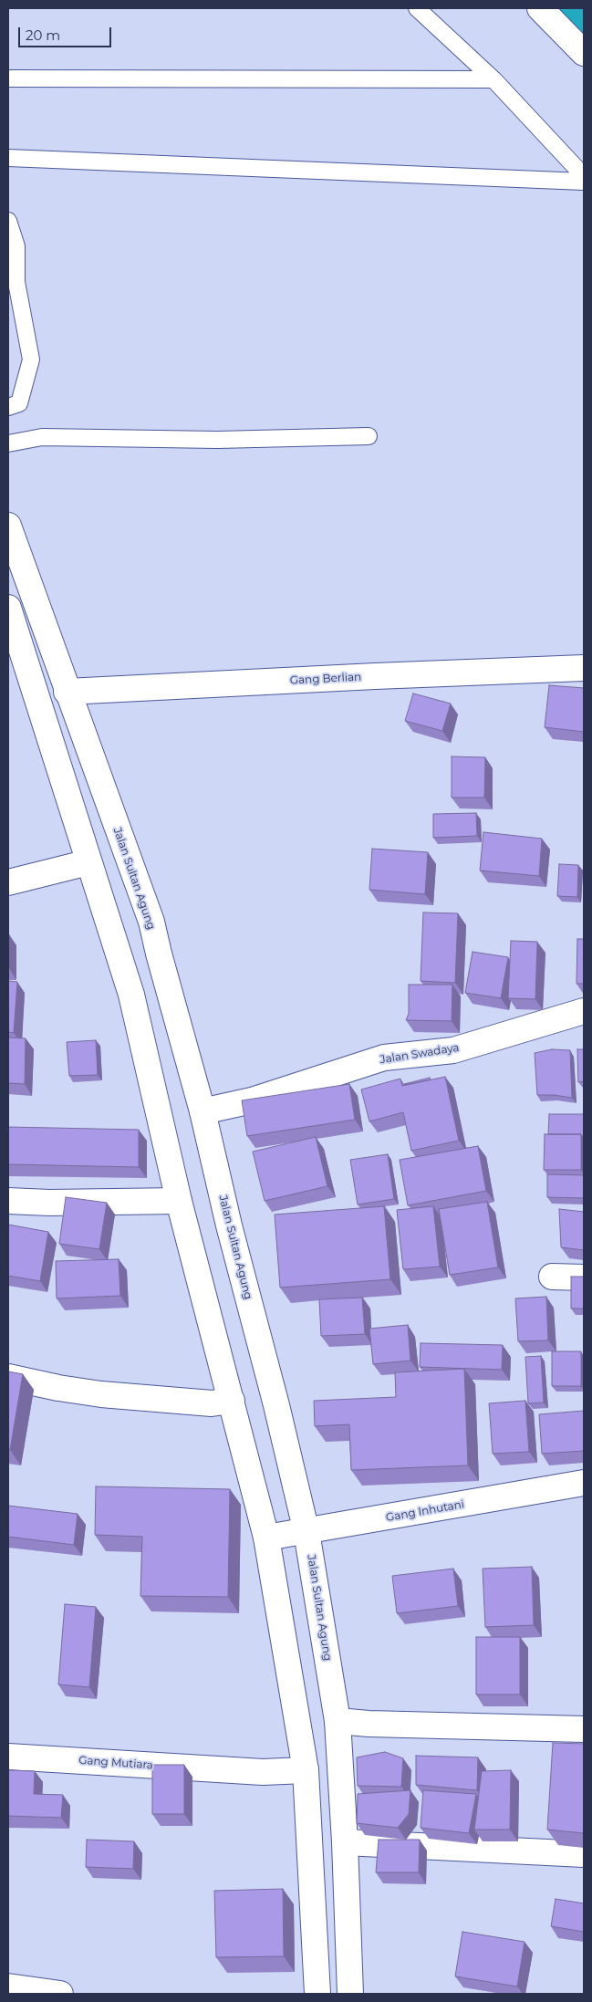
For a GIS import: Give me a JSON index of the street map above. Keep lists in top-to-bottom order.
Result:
{
  "streets": {
    "main road": [
      "Gang Berlian",
      "Jalan Sultan Agung",
      "Jalan Swadaya",
      "Gang Inhutani",
      "Gang Mutiara"
    ]
  },
  "crossings": [
    ["Gang Berlian", "Jalan Sultan Agung"],
    ["Jalan Sultan Agung", "Jalan Swadaya"],
    ["Jalan Sultan Agung", "Gang Inhutani"]
  ],
  "scale_bar": "20 m"
}
